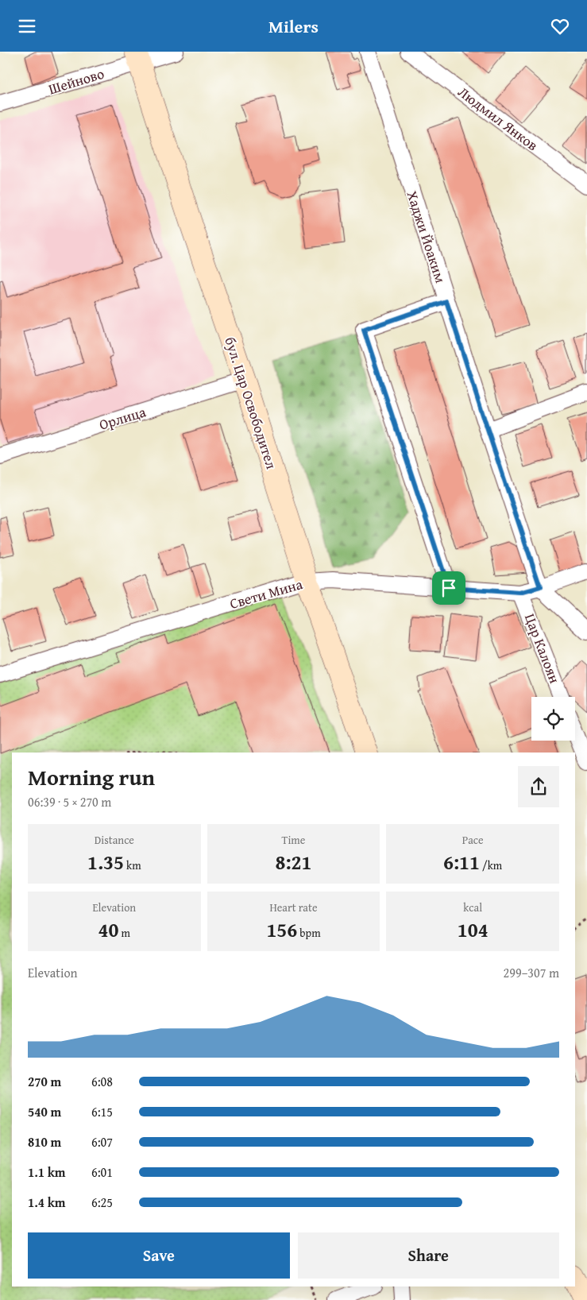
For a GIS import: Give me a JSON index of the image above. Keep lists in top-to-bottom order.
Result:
{
  "streets": {
    "main road": ["бул. Цар Освободител"],
    "street": [
      "Шейново",
      "Людмил Янков",
      "Хаджи Йоаким",
      "Орлица",
      "Свети Мина",
      "Цар Калоян"
    ]
  },
  "crossings": [
    ["Шейново", "бул. Цар Освободител"],
    ["Хаджи Йоаким", "Свети Мина"],
    ["бул. Цар Освободител", "Орлица"],
    ["бул. Цар Освободител", "Свети Мина"],
    ["Свети Мина", "Цар Калоян"]
  ],
  "page": {
    "header": "Milers",
    "heading": ["Morning run", "06:39 · 5 × 270 m"],
    "stats": [
      ["Distance", "1.35 km"],
      ["Time", "8:21"],
      ["Pace", "6:11 /km"],
      ["Elevation", "40 m"],
      ["Heart rate", "156 bpm"],
      ["kcal", "104"]
    ],
    "chart": ["Elevation", "299–307 m"],
    "list": [
      {
        "name": "270 m",
        "note": "6:08"
      },
      {
        "name": "540 m",
        "note": "6:15"
      },
      {
        "name": "810 m",
        "note": "6:07"
      },
      {
        "name": "1.1 km",
        "note": "6:01"
      },
      {
        "name": "1.4 km",
        "note": "6:25"
      }
    ],
    "buttons": ["Save", "Share"]
  }
}
